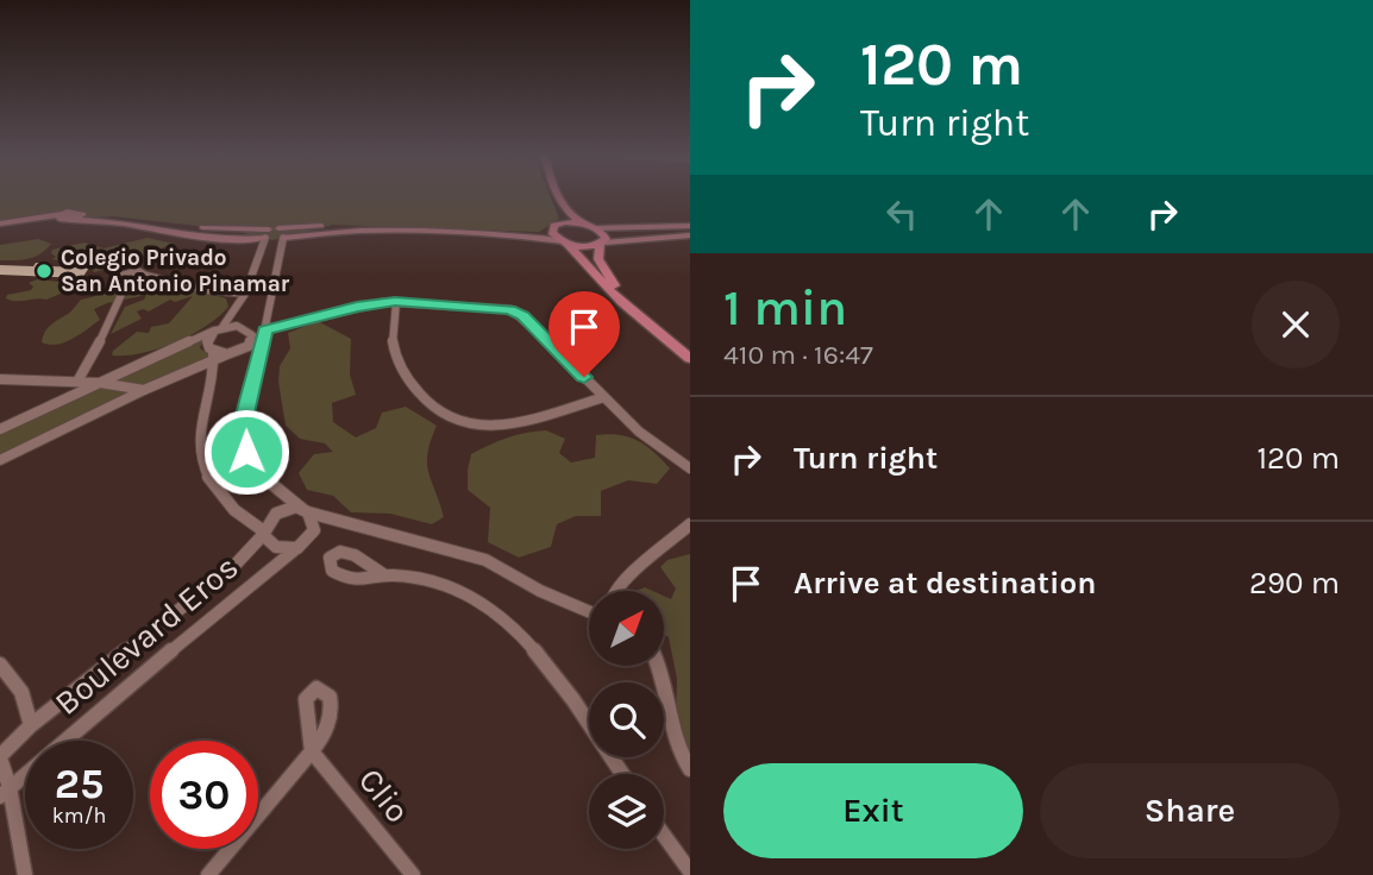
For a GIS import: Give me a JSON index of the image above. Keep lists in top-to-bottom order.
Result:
{
  "streets": {
    "street": ["Boulevard Eros", "Clio"]
  },
  "places": ["Colegio Privado San Antonio Pinamar"],
  "north": "top right",
  "page": {
    "turn": ["120 m", "Turn right"],
    "heading": ["1 min", "410 m · 16:47"],
    "list": [
      {
        "name": "Turn right",
        "value": "120 m"
      },
      {
        "name": "Arrive at destination",
        "value": "290 m"
      }
    ],
    "speed": "25 km/h",
    "limit": "30",
    "buttons": ["Exit", "Share"]
  }
}
